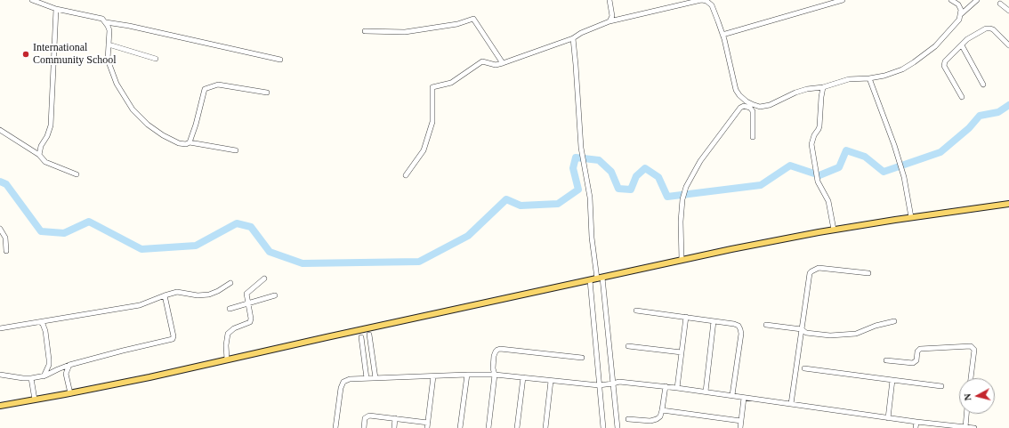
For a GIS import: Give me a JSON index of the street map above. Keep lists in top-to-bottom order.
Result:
{
  "places": ["International Community School"],
  "north": "left"
}
